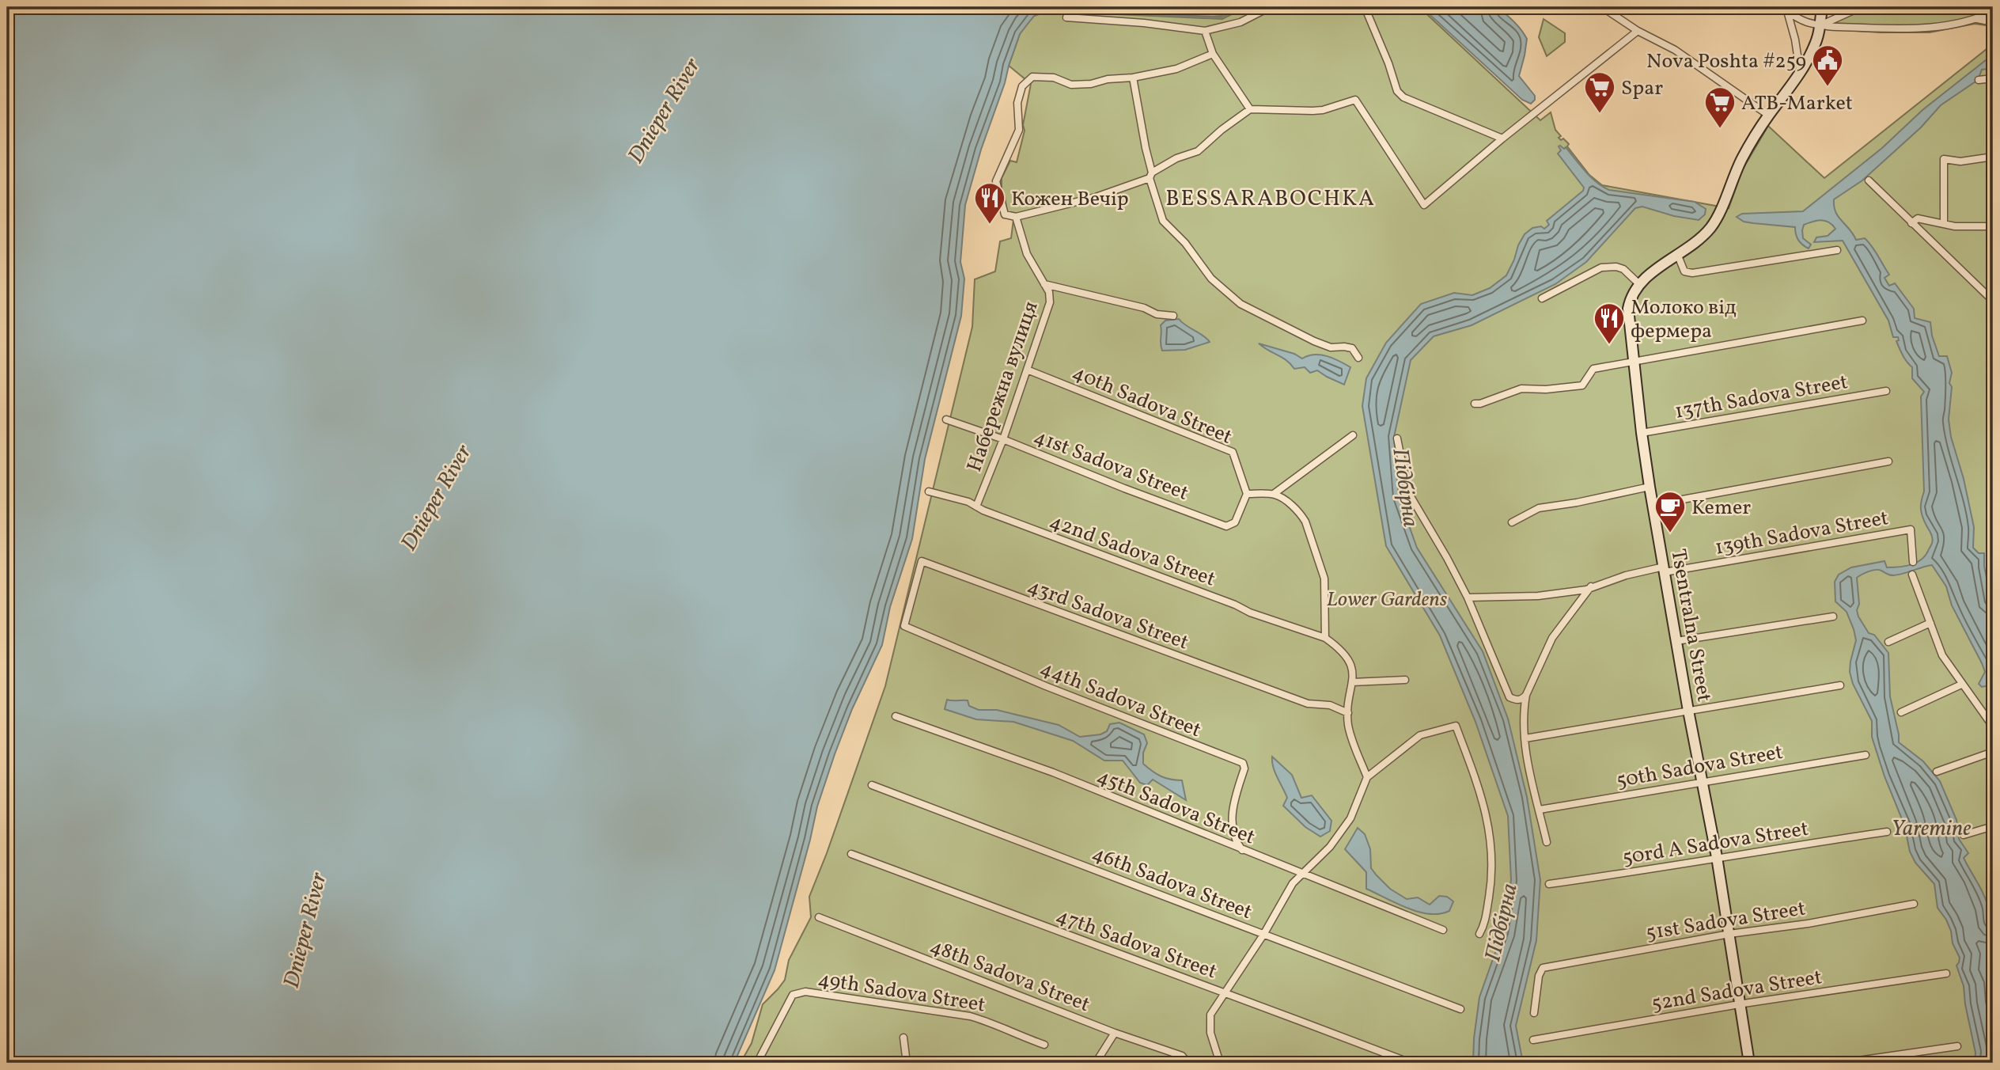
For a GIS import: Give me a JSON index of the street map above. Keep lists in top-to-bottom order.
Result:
{
  "streets": {
    "street": [
      "Набережна вулиця",
      "137th Sadova Street",
      "40th Sadova Street",
      "41st Sadova Street",
      "139th Sadova Street",
      "42nd Sadova Street",
      "43rd Sadova Street",
      "Tsentralna Street",
      "44th Sadova Street",
      "50th Sadova Street",
      "45th Sadova Street",
      "50rd A Sadova Street",
      "46th Sadova Street",
      "51st Sadova Street",
      "47th Sadova Street",
      "48th Sadova Street",
      "52nd Sadova Street",
      "49th Sadova Street"
    ]
  },
  "crossings": [
    ["Набережна вулиця", "40th Sadova Street"],
    ["Набережна вулиця", "41st Sadova Street"],
    ["Набережна вулиця", "42nd Sadova Street"],
    ["137th Sadova Street", "Tsentralna Street"],
    ["40th Sadova Street", "41st Sadova Street"],
    ["139th Sadova Street", "Tsentralna Street"],
    ["43rd Sadova Street", "44th Sadova Street"],
    ["Tsentralna Street", "50th Sadova Street"],
    ["Tsentralna Street", "50rd A Sadova Street"],
    ["Tsentralna Street", "51st Sadova Street"],
    ["Tsentralna Street", "52nd Sadova Street"],
    ["44th Sadova Street", "45th Sadova Street"]
  ],
  "districts": ["BESSARABOCHKA"],
  "water": ["Dnieper River", "Підбірна", "Yaremine"],
  "parks": ["Lower Gardens"],
  "places": {
    "public building": ["Nova Poshta #259"],
    "supermarket": ["Spar", "ATB-Market"],
    "restaurant": ["Кожен Вечір", "Молоко від фермера"],
    "cafe": ["Kemer"]
  }
}
